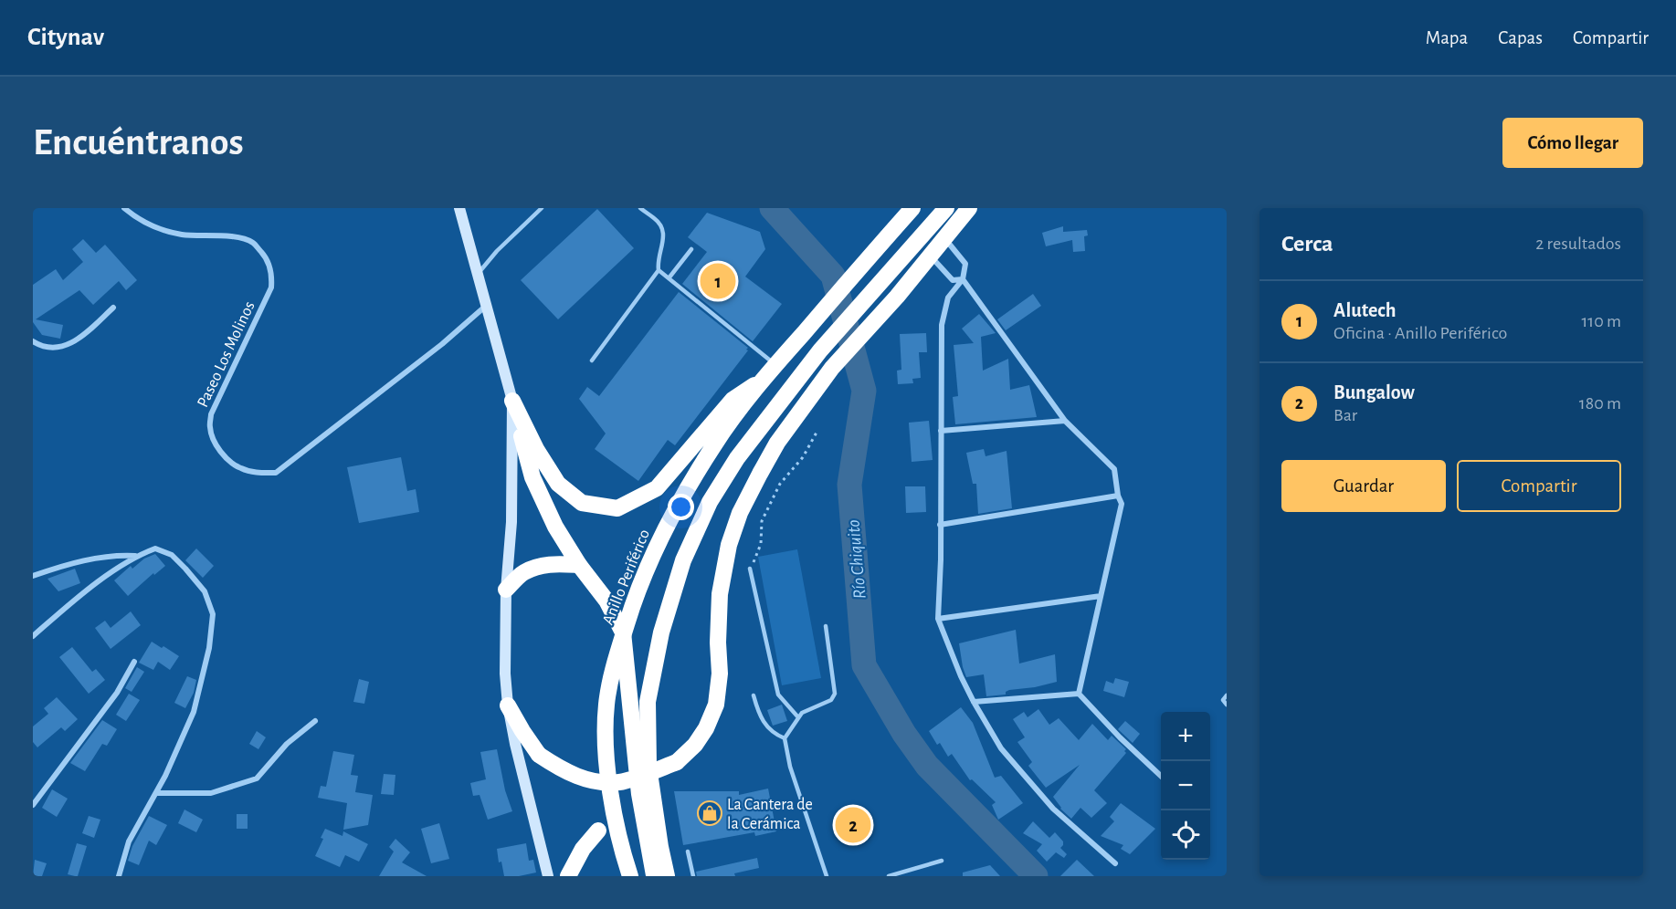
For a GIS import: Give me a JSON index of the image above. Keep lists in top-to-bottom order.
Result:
{
  "streets": {
    "highway": ["Anillo Periférico"],
    "street": ["Paseo Los Molinos"]
  },
  "water": ["Río Chiquito"],
  "places": {
    "shop": ["La Cantera de la Cerámica"]
  },
  "page": {
    "header": "Citynav",
    "nav": ["Mapa", "Capas", "Compartir"],
    "buttons": [
      "Cómo llegar",
      ["Guardar", "Compartir"]
    ],
    "title": "Encuéntranos",
    "heading": ["Cerca", "2 resultados"],
    "pins": ["1", "2"],
    "list": [
      {
        "mark": "1",
        "name": "Alutech",
        "note": "Oficina · Anillo Periférico",
        "value": "110 m"
      },
      {
        "mark": "2",
        "name": "Bungalow",
        "note": "Bar",
        "value": "180 m"
      }
    ],
    "map_buttons": ["+", "−"]
  }
}
